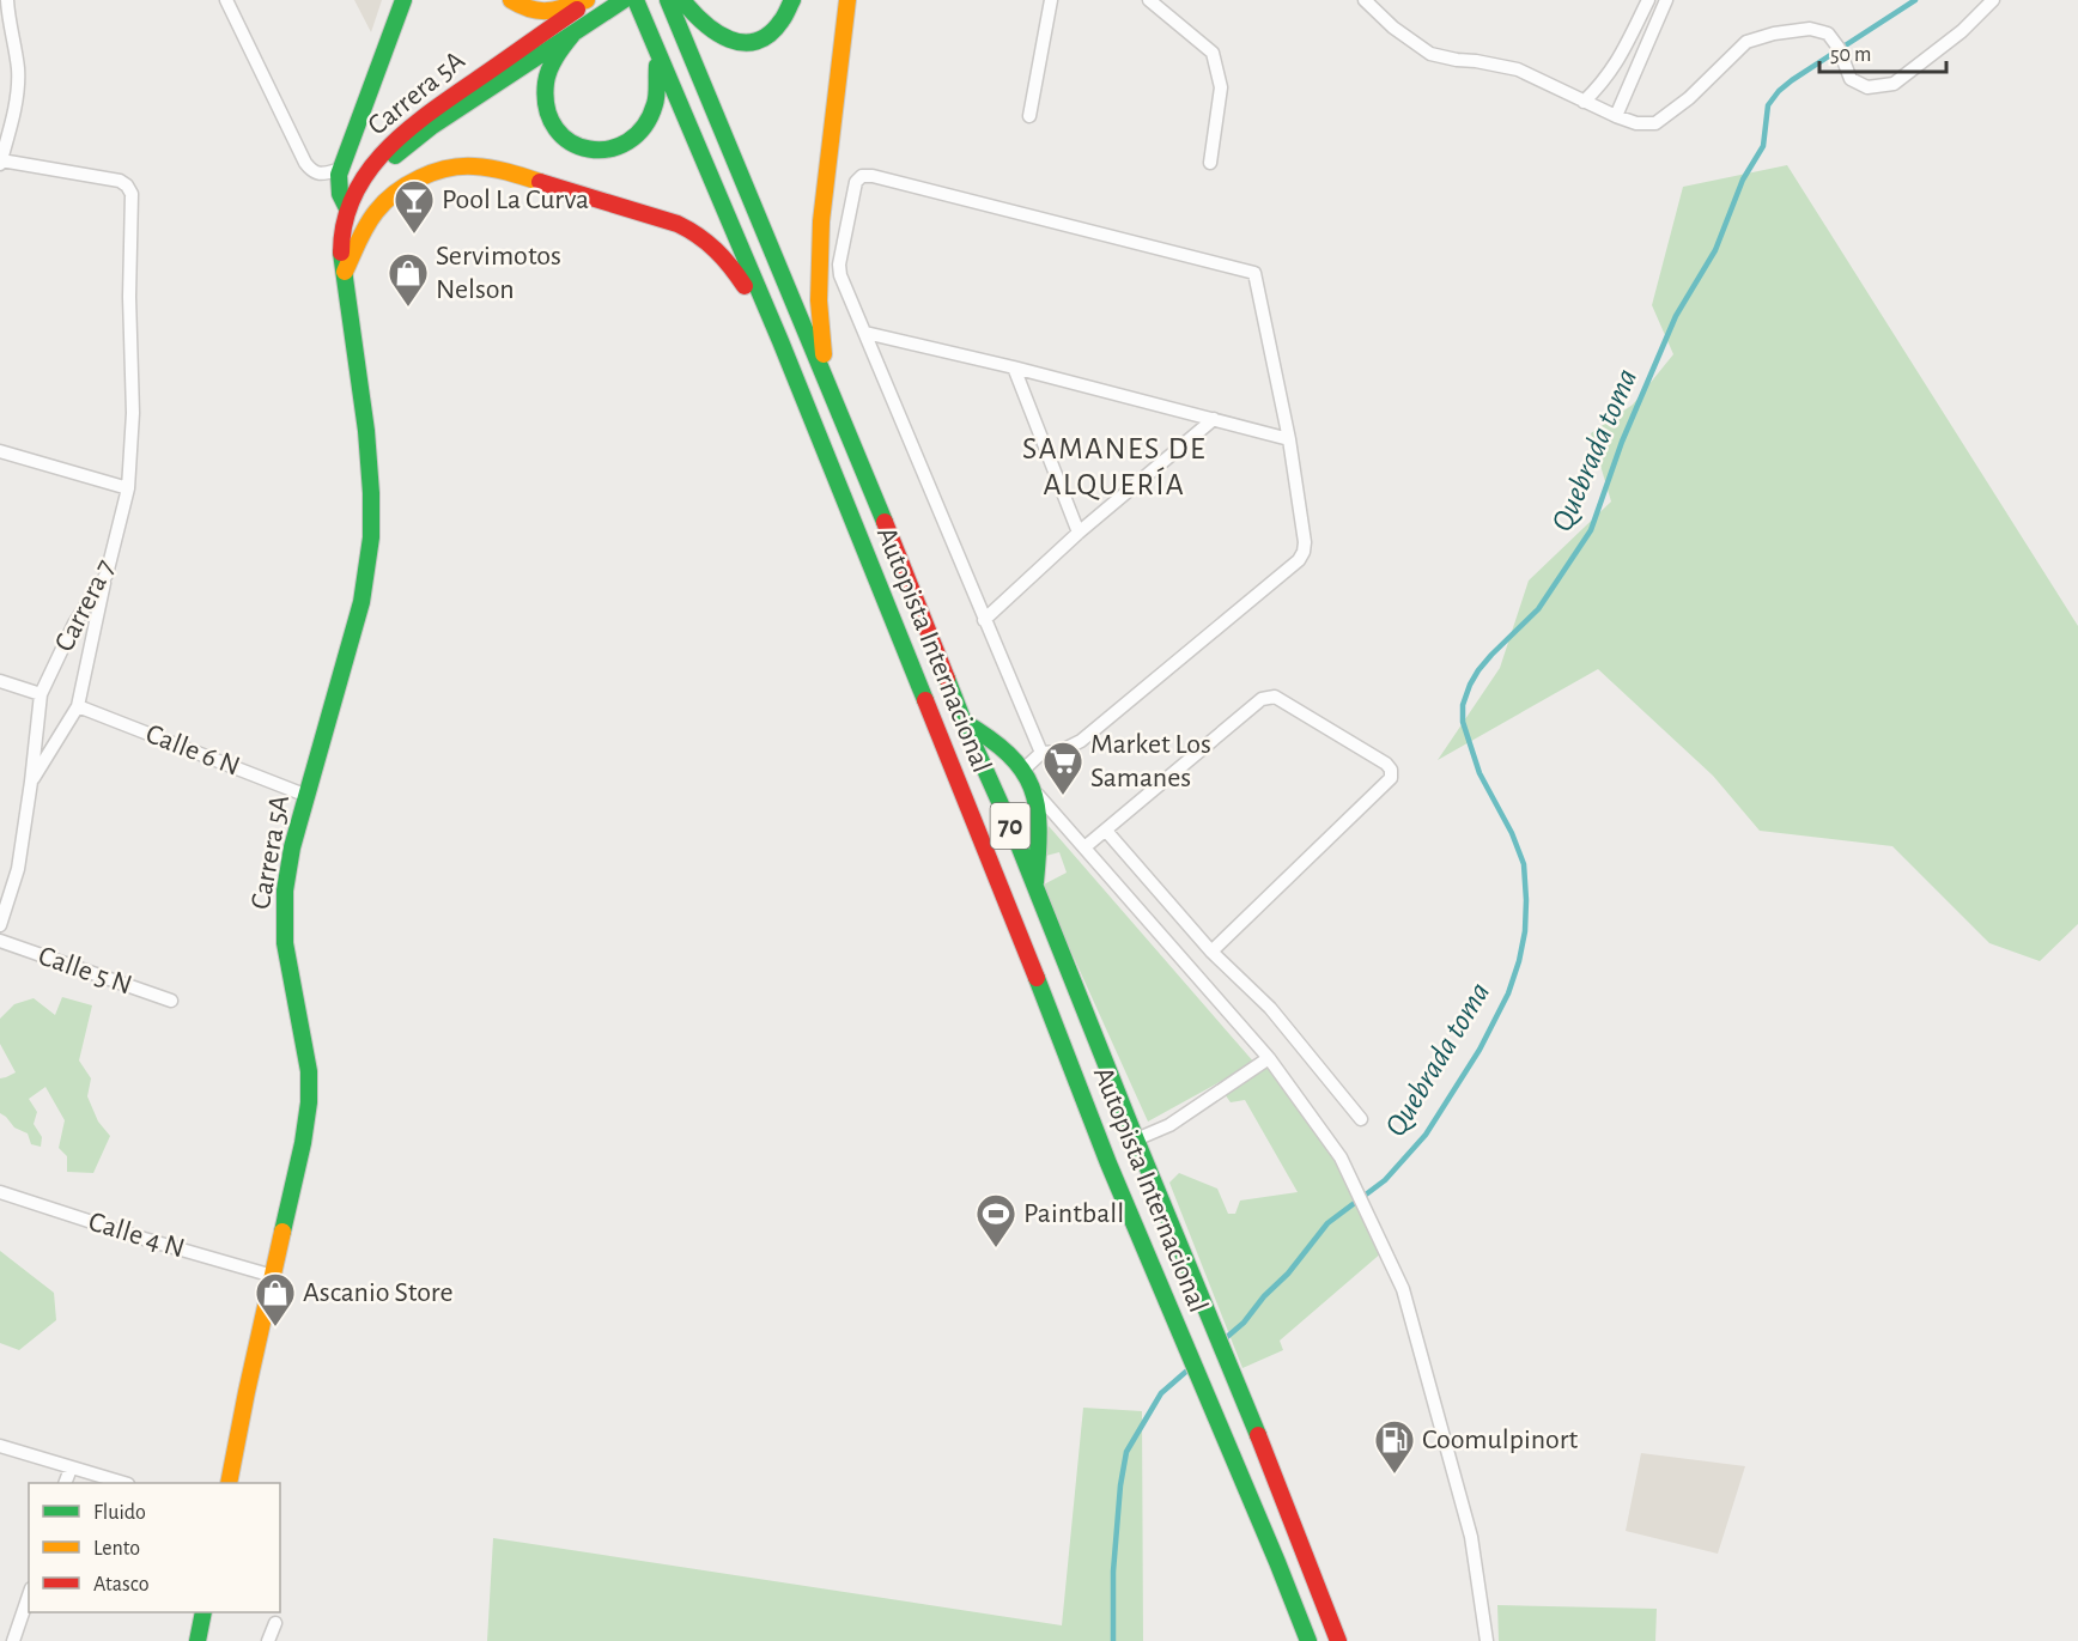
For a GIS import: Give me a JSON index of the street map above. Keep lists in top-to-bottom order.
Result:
{
  "streets": {
    "main road": ["Carrera 5A", "Autopista Internacional", "70"],
    "street": [
      "Carrera 7",
      "Calle 6 N",
      "Calle 5 N",
      "Calle 4 N"
    ]
  },
  "crossings": [
    ["Carrera 5A", "Calle 6 N"],
    ["Carrera 5A", "Calle 4 N"]
  ],
  "districts": ["SAMANES DE ALQUERÍA"],
  "water": ["Quebrada toma"],
  "places": {
    "bar": ["Pool La Curva"],
    "shop": ["Servimotos Nelson", "Ascanio Store"],
    "supermarket": ["Market Los Samanes"],
    "sports": ["Paintball"],
    "fuel station": ["Coomulpinort"]
  },
  "legend": ["Fluido", "Lento", "Atasco"],
  "scale_bar": "50 m"
}
